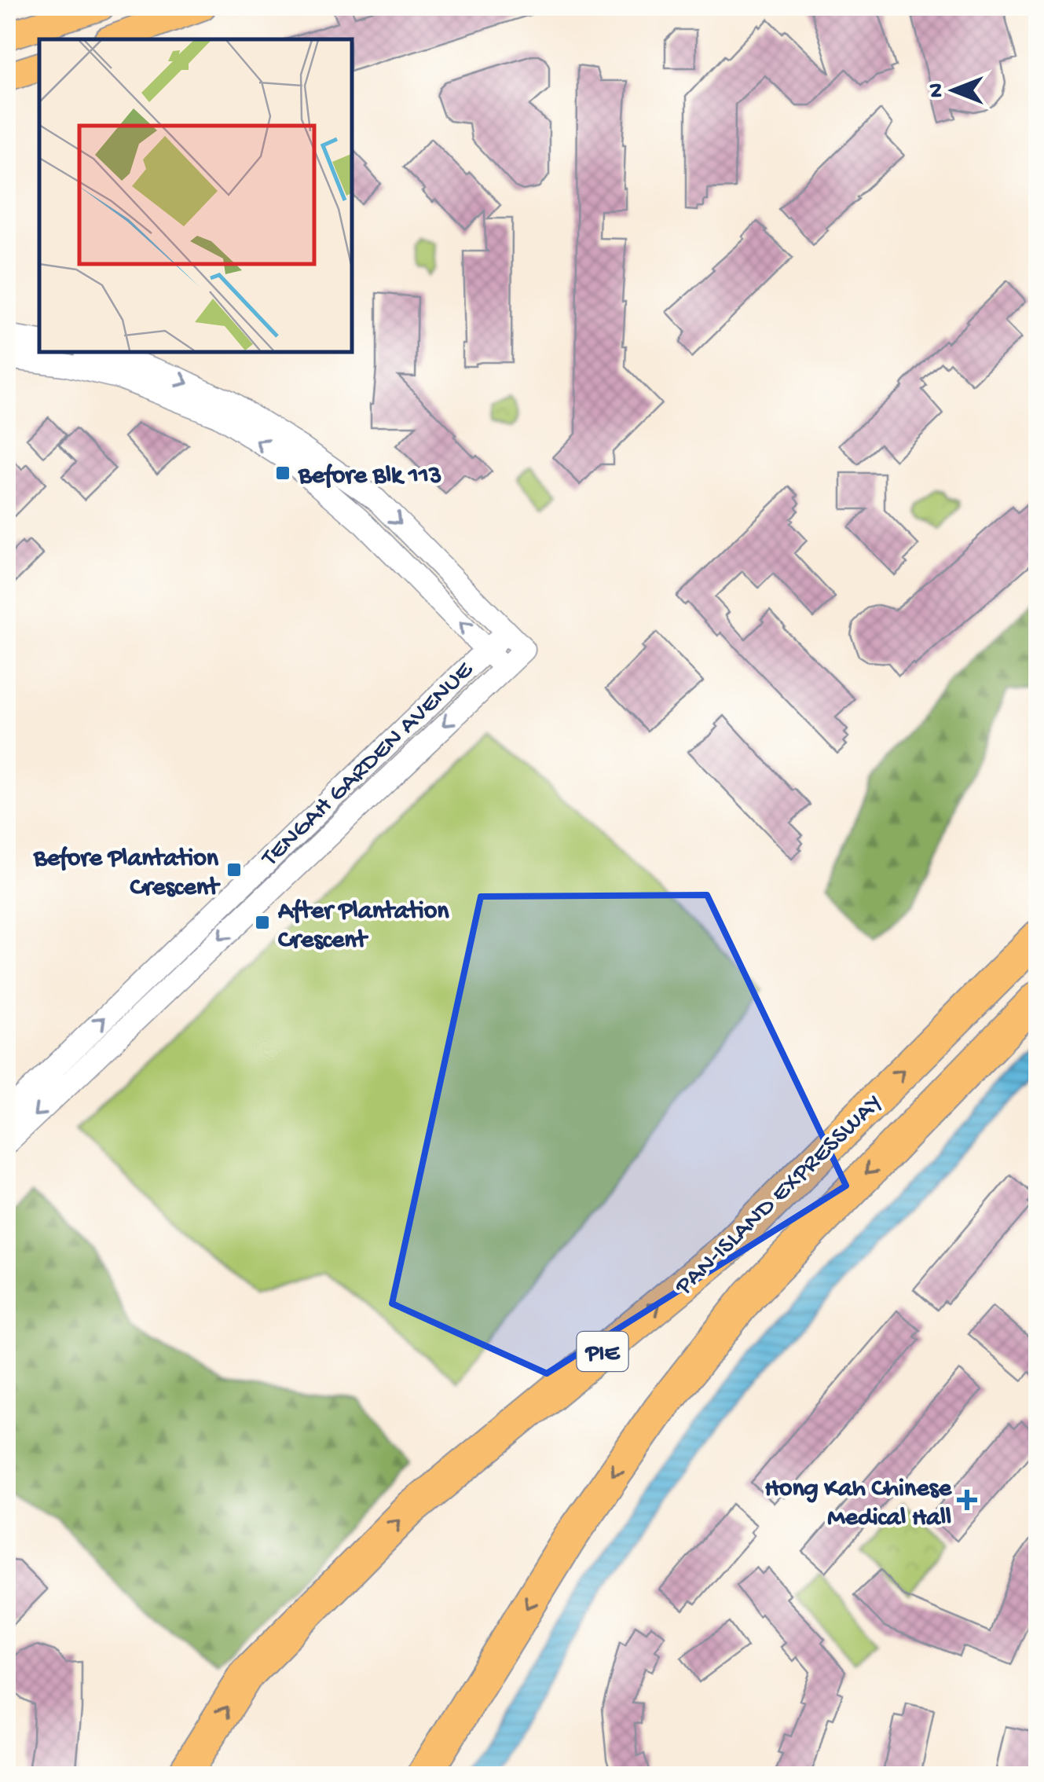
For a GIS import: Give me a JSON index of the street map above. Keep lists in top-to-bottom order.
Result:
{
  "streets": {
    "highway": ["PAN-ISLAND EXPRESSWAY", "PIE"],
    "street": ["TENGAH GARDEN AVENUE"]
  },
  "places": {
    "transit": ["Before Blk 113", "Before Plantation Crescent", "After Plantation Crescent"],
    "health": ["Hong Kah Chinese Medical Hall"]
  },
  "north": "left"
}
